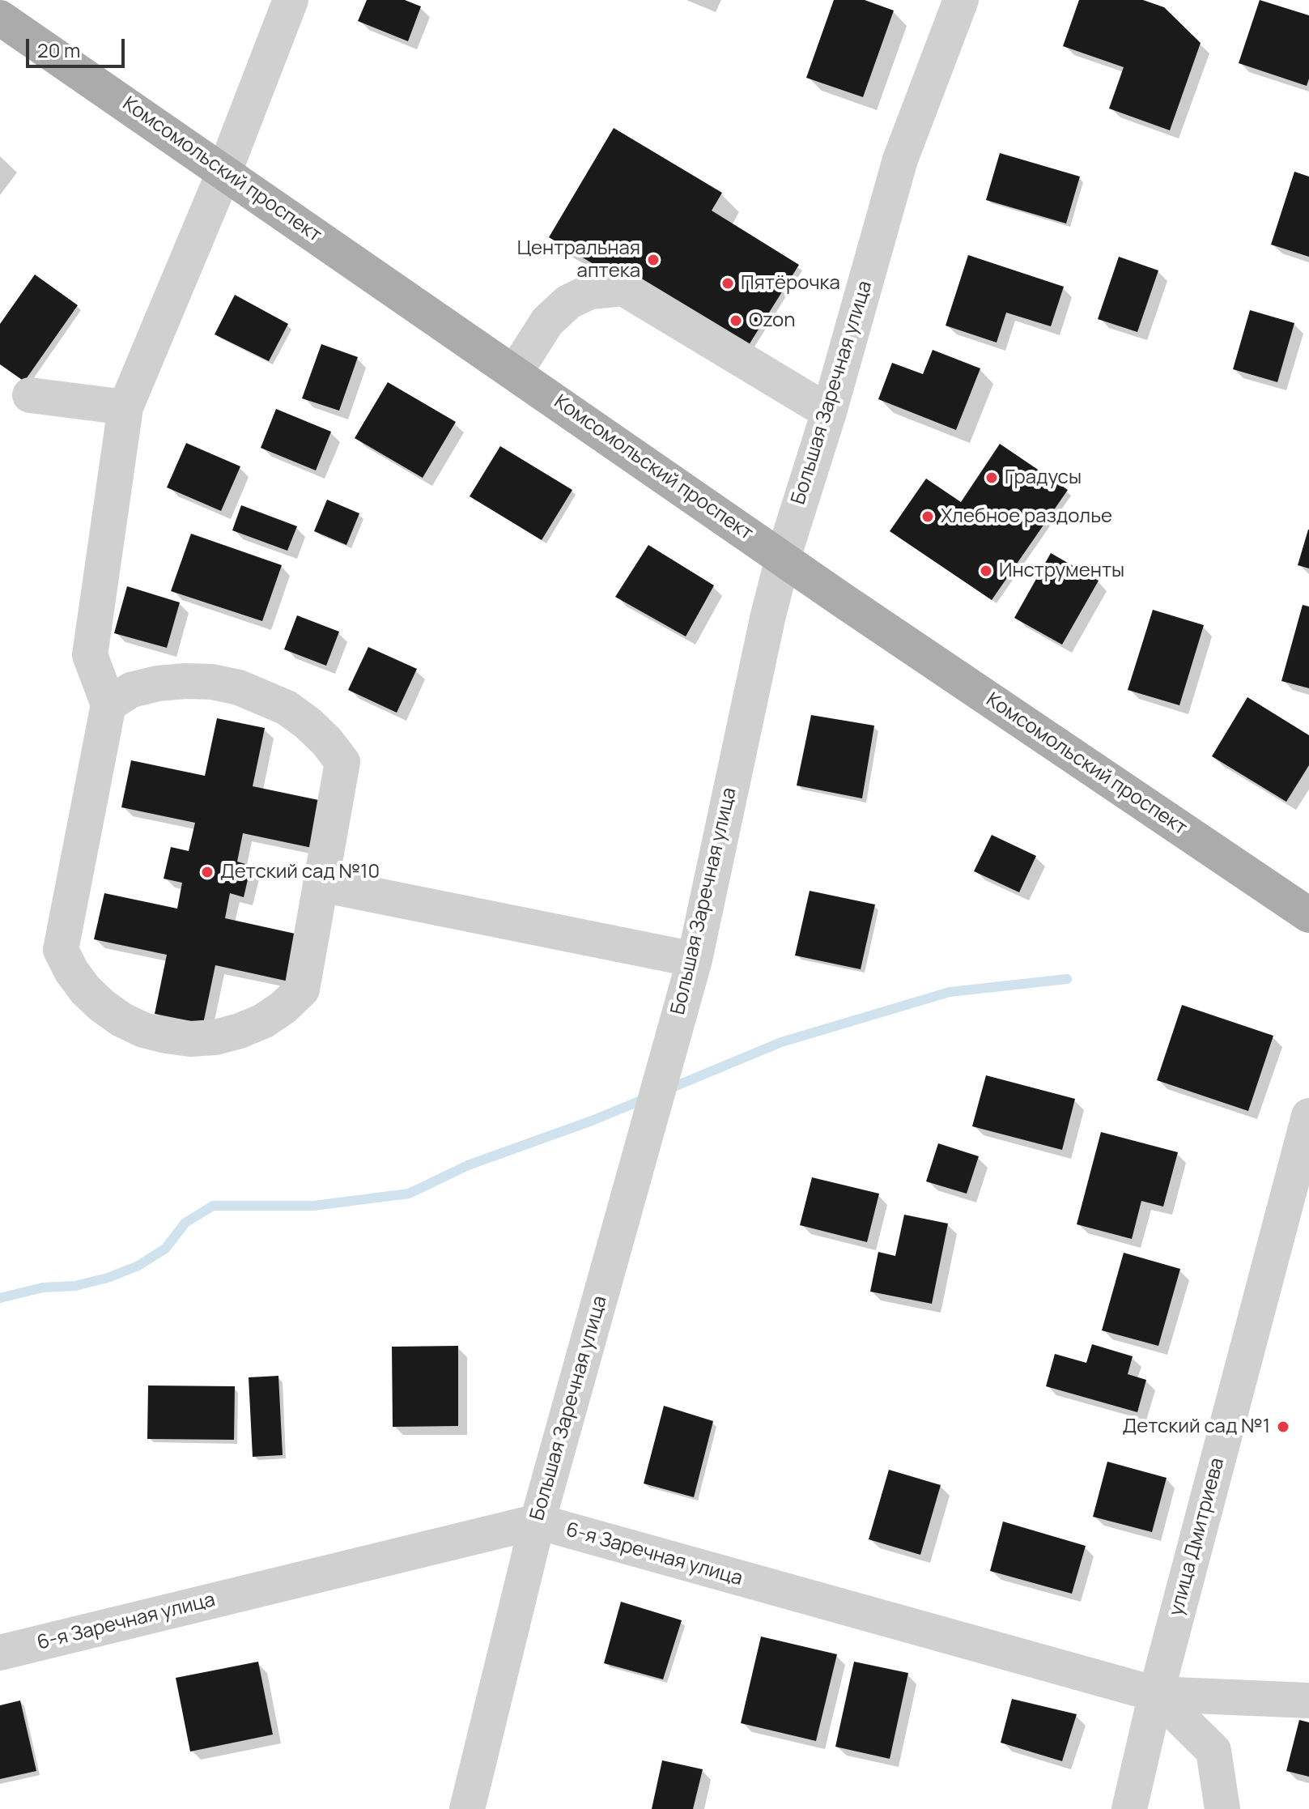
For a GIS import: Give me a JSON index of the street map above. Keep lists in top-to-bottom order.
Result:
{
  "streets": {
    "main road": ["Комсомольский проспект"],
    "street": ["Большая Заречная улица", "улица Дмитриева", "6-я Заречная улица"]
  },
  "crossings": [
    ["Комсомольский проспект", "Большая Заречная улица"],
    ["Большая Заречная улица", "6-я Заречная улица"],
    ["улица Дмитриева", "6-я Заречная улица"]
  ],
  "places": [
    "Центральная аптека",
    "Пятёрочка",
    "Ozon",
    "Градусы",
    "Хлебное раздолье",
    "Инструменты",
    "Детский сад №10",
    "Детский сад №1"
  ],
  "scale_bar": "20 m"
}
